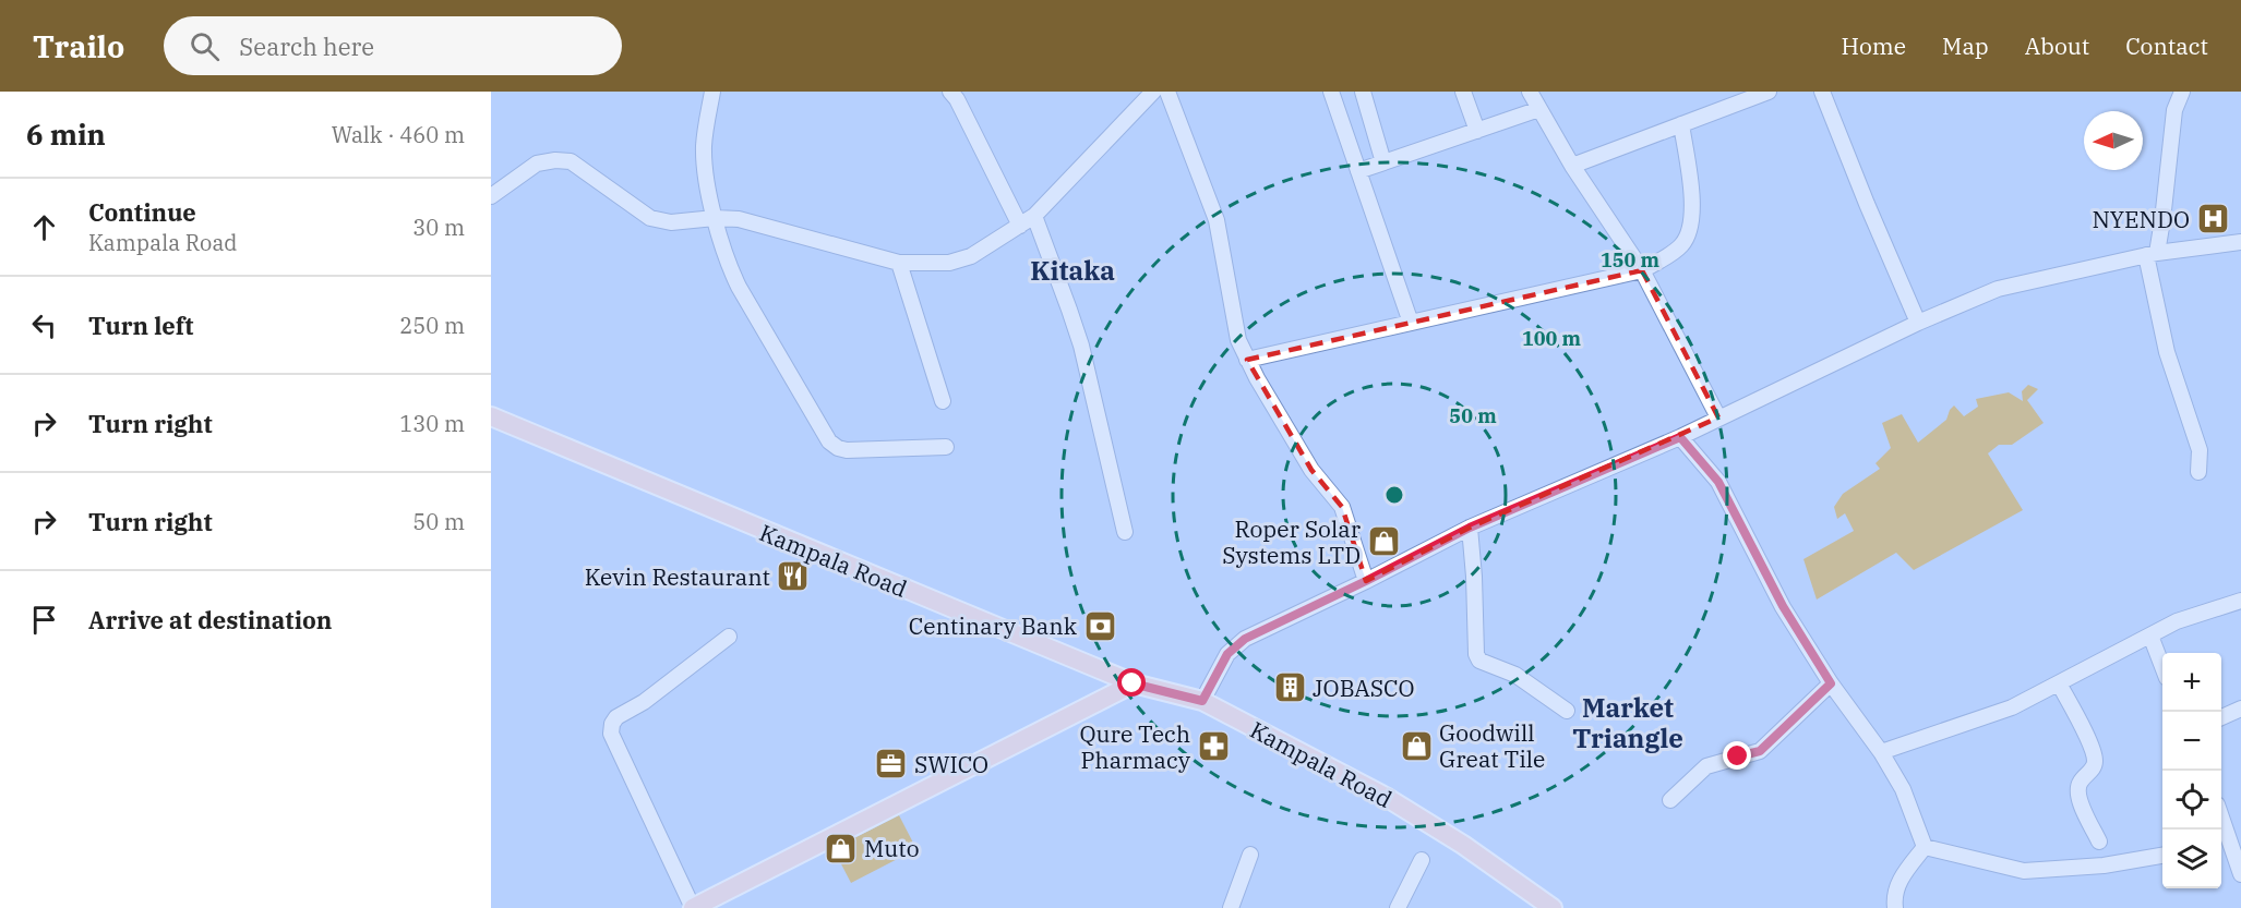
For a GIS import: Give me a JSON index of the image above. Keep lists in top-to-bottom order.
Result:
{
  "streets": {
    "main road": ["Kampala Road"]
  },
  "districts": ["Kitaka", "Market Triangle"],
  "places": {
    "hospital": ["NYENDO"],
    "shop": ["Roper Solar Systems LTD", "Goodwill Great Tile", "Muto"],
    "restaurant": ["Kevin Restaurant"],
    "bank": ["Centinary Bank"],
    "building": ["JOBASCO"],
    "pharmacy": ["Qure Tech Pharmacy"],
    "office": ["SWICO"]
  },
  "north": "left",
  "page": {
    "header": "Trailo",
    "search": "Search here",
    "nav": [
      "Home",
      "Map",
      "About",
      "Contact"
    ],
    "heading": ["6 min", "Walk · 460 m"],
    "list": [
      ["Continue", "Kampala Road", "30 m"],
      ["Turn left", "250 m"],
      ["Turn right", "130 m"],
      ["Turn right", "50 m"],
      "Arrive at destination"
    ],
    "map_buttons": ["+", "−"]
  },
  "rings": ["150 m", "100 m", "50 m"]
}
